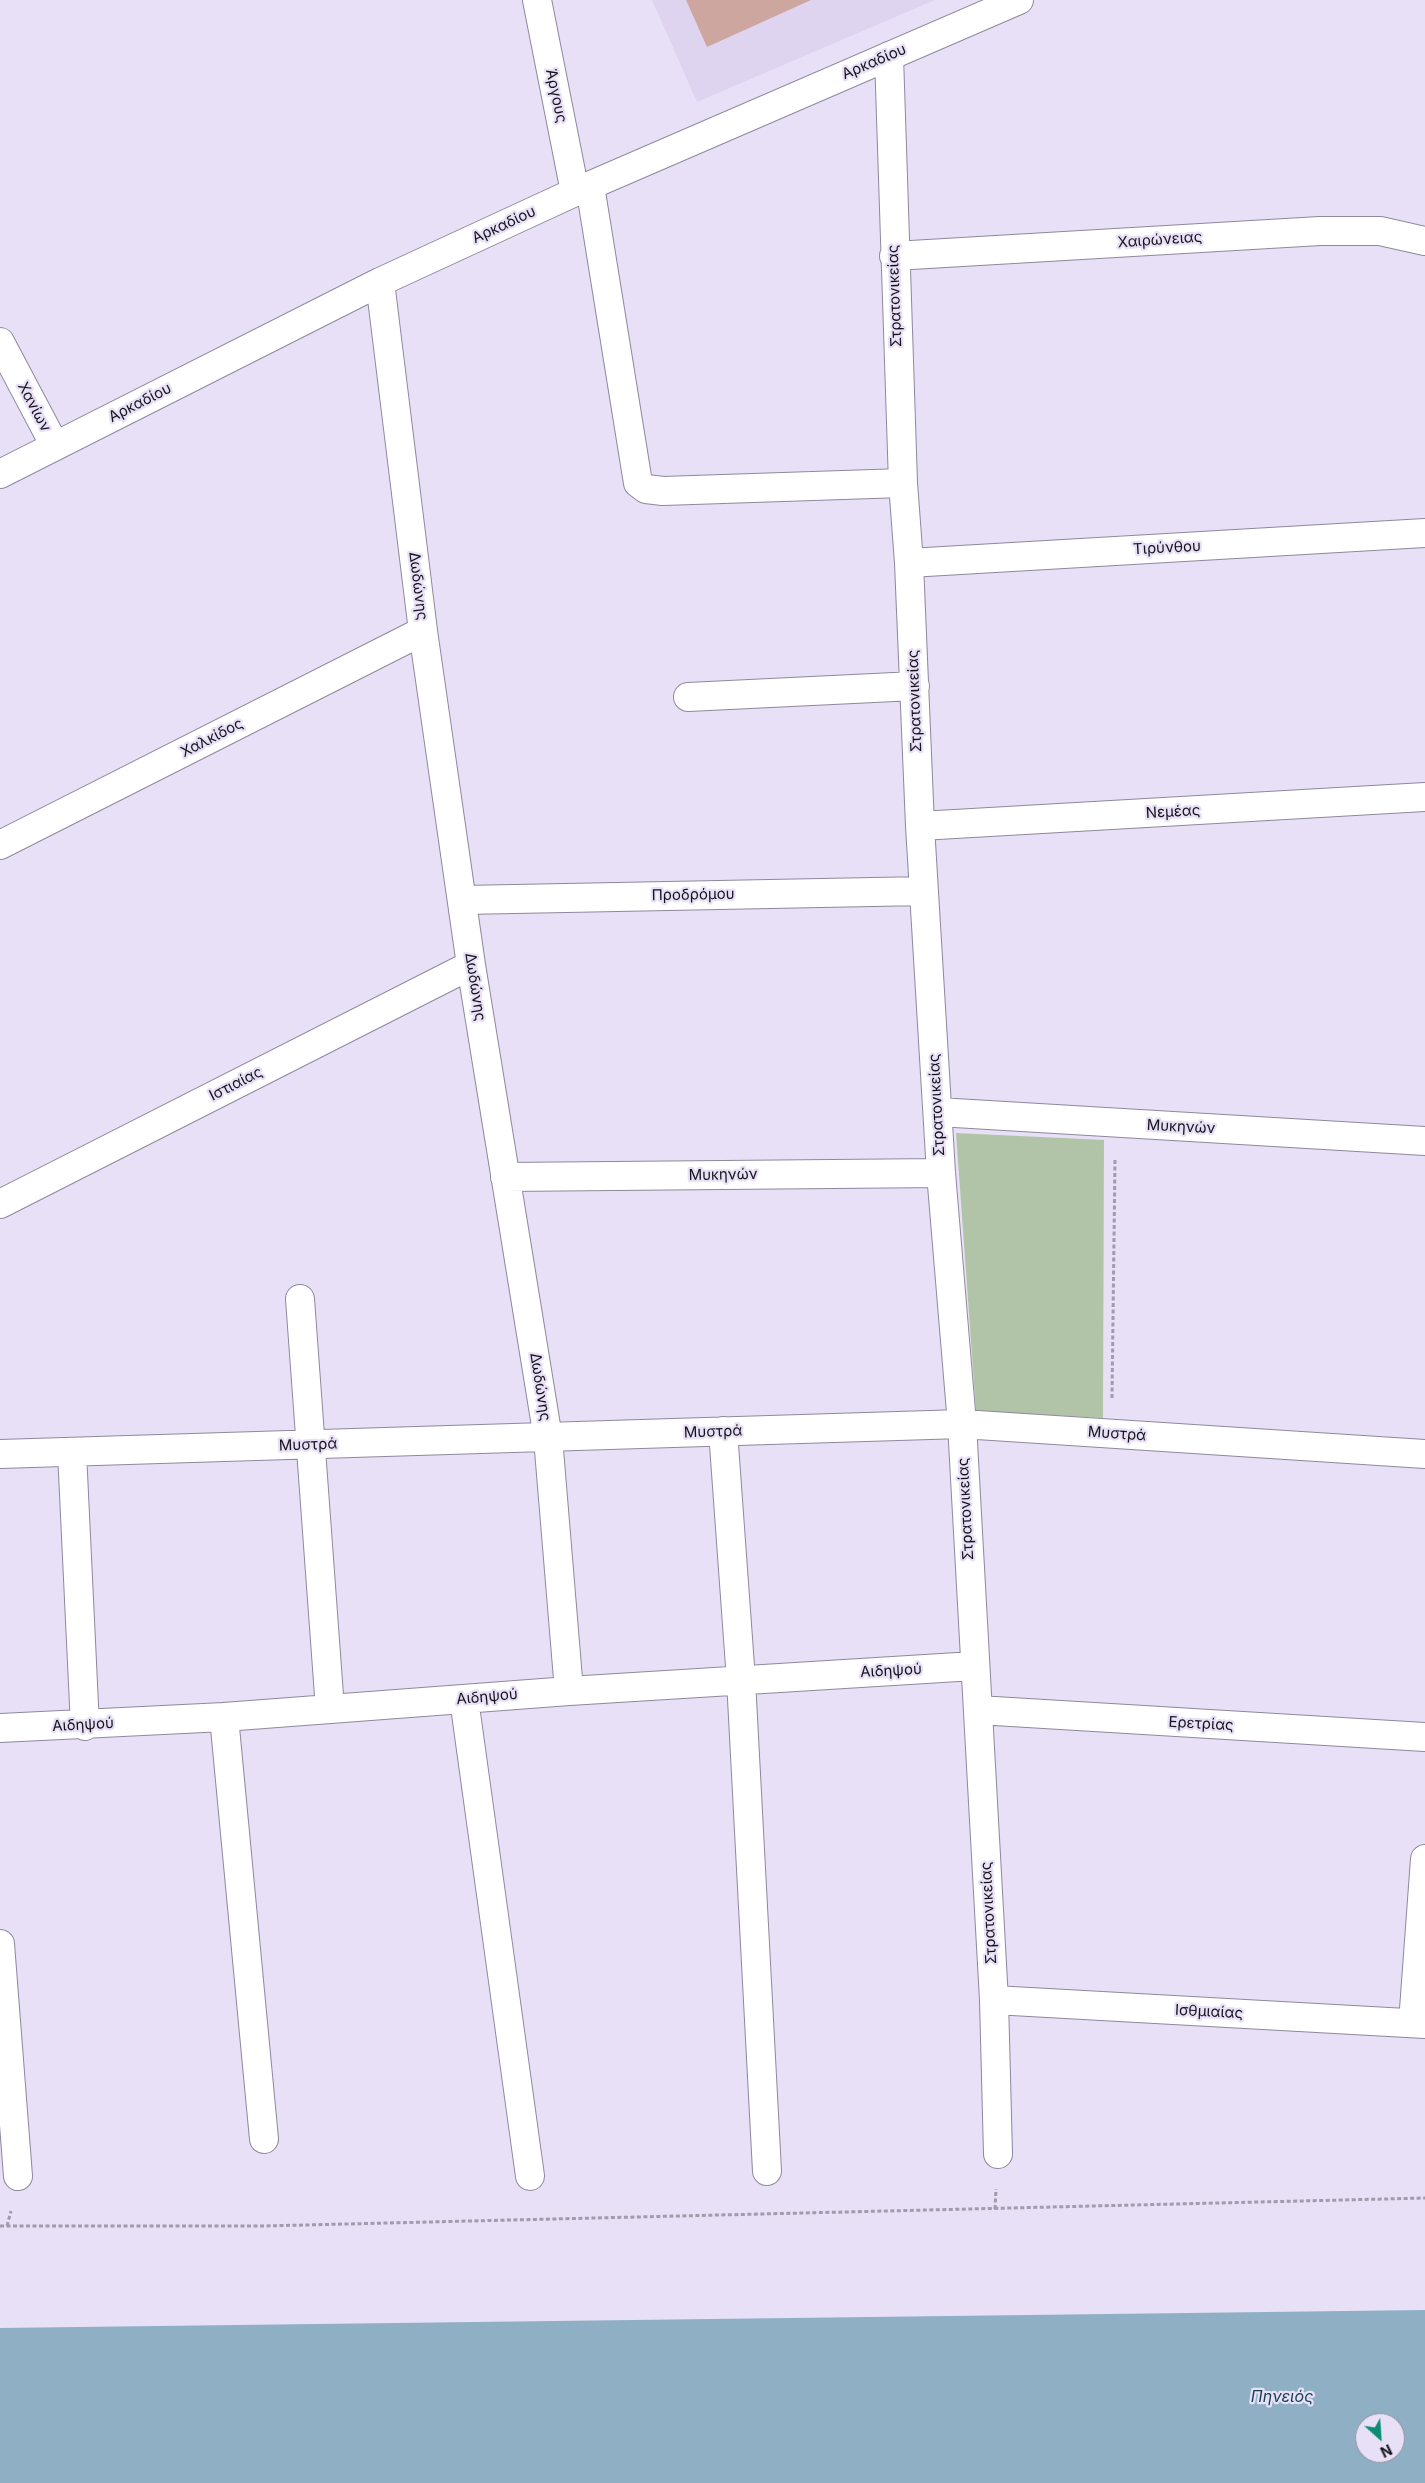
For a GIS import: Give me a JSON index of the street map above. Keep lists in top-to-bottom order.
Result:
{
  "streets": {
    "street": [
      "Αρκαδίου",
      "Άργους",
      "Χαιρώνειας",
      "Στρατονικείας",
      "Χανίων",
      "Τιρύνθου",
      "Δωδώνης",
      "Χαλκίδος",
      "Νεμέας",
      "Προδρόμου",
      "Ιστιαίας",
      "Μυκηνών",
      "Μυστρά",
      "Αιδηψού",
      "Ερετρίας",
      "Ισθμιαίας"
    ]
  },
  "crossings": [
    ["Αρκαδίου", "Άργους"],
    ["Αρκαδίου", "Στρατονικείας"],
    ["Αρκαδίου", "Χανίων"],
    ["Αρκαδίου", "Δωδώνης"],
    ["Άργους", "Στρατονικείας"],
    ["Χαιρώνειας", "Στρατονικείας"],
    ["Στρατονικείας", "Τιρύνθου"],
    ["Στρατονικείας", "Νεμέας"],
    ["Στρατονικείας", "Προδρόμου"],
    ["Στρατονικείας", "Μυκηνών"],
    ["Στρατονικείας", "Μυστρά"],
    ["Στρατονικείας", "Αιδηψού"],
    ["Στρατονικείας", "Ερετρίας"],
    ["Στρατονικείας", "Ισθμιαίας"],
    ["Δωδώνης", "Χαλκίδος"],
    ["Δωδώνης", "Προδρόμου"],
    ["Δωδώνης", "Ιστιαίας"],
    ["Δωδώνης", "Μυκηνών"],
    ["Δωδώνης", "Μυστρά"],
    ["Δωδώνης", "Αιδηψού"]
  ],
  "water": ["Πηνειός"],
  "north": "bottom right"
}
